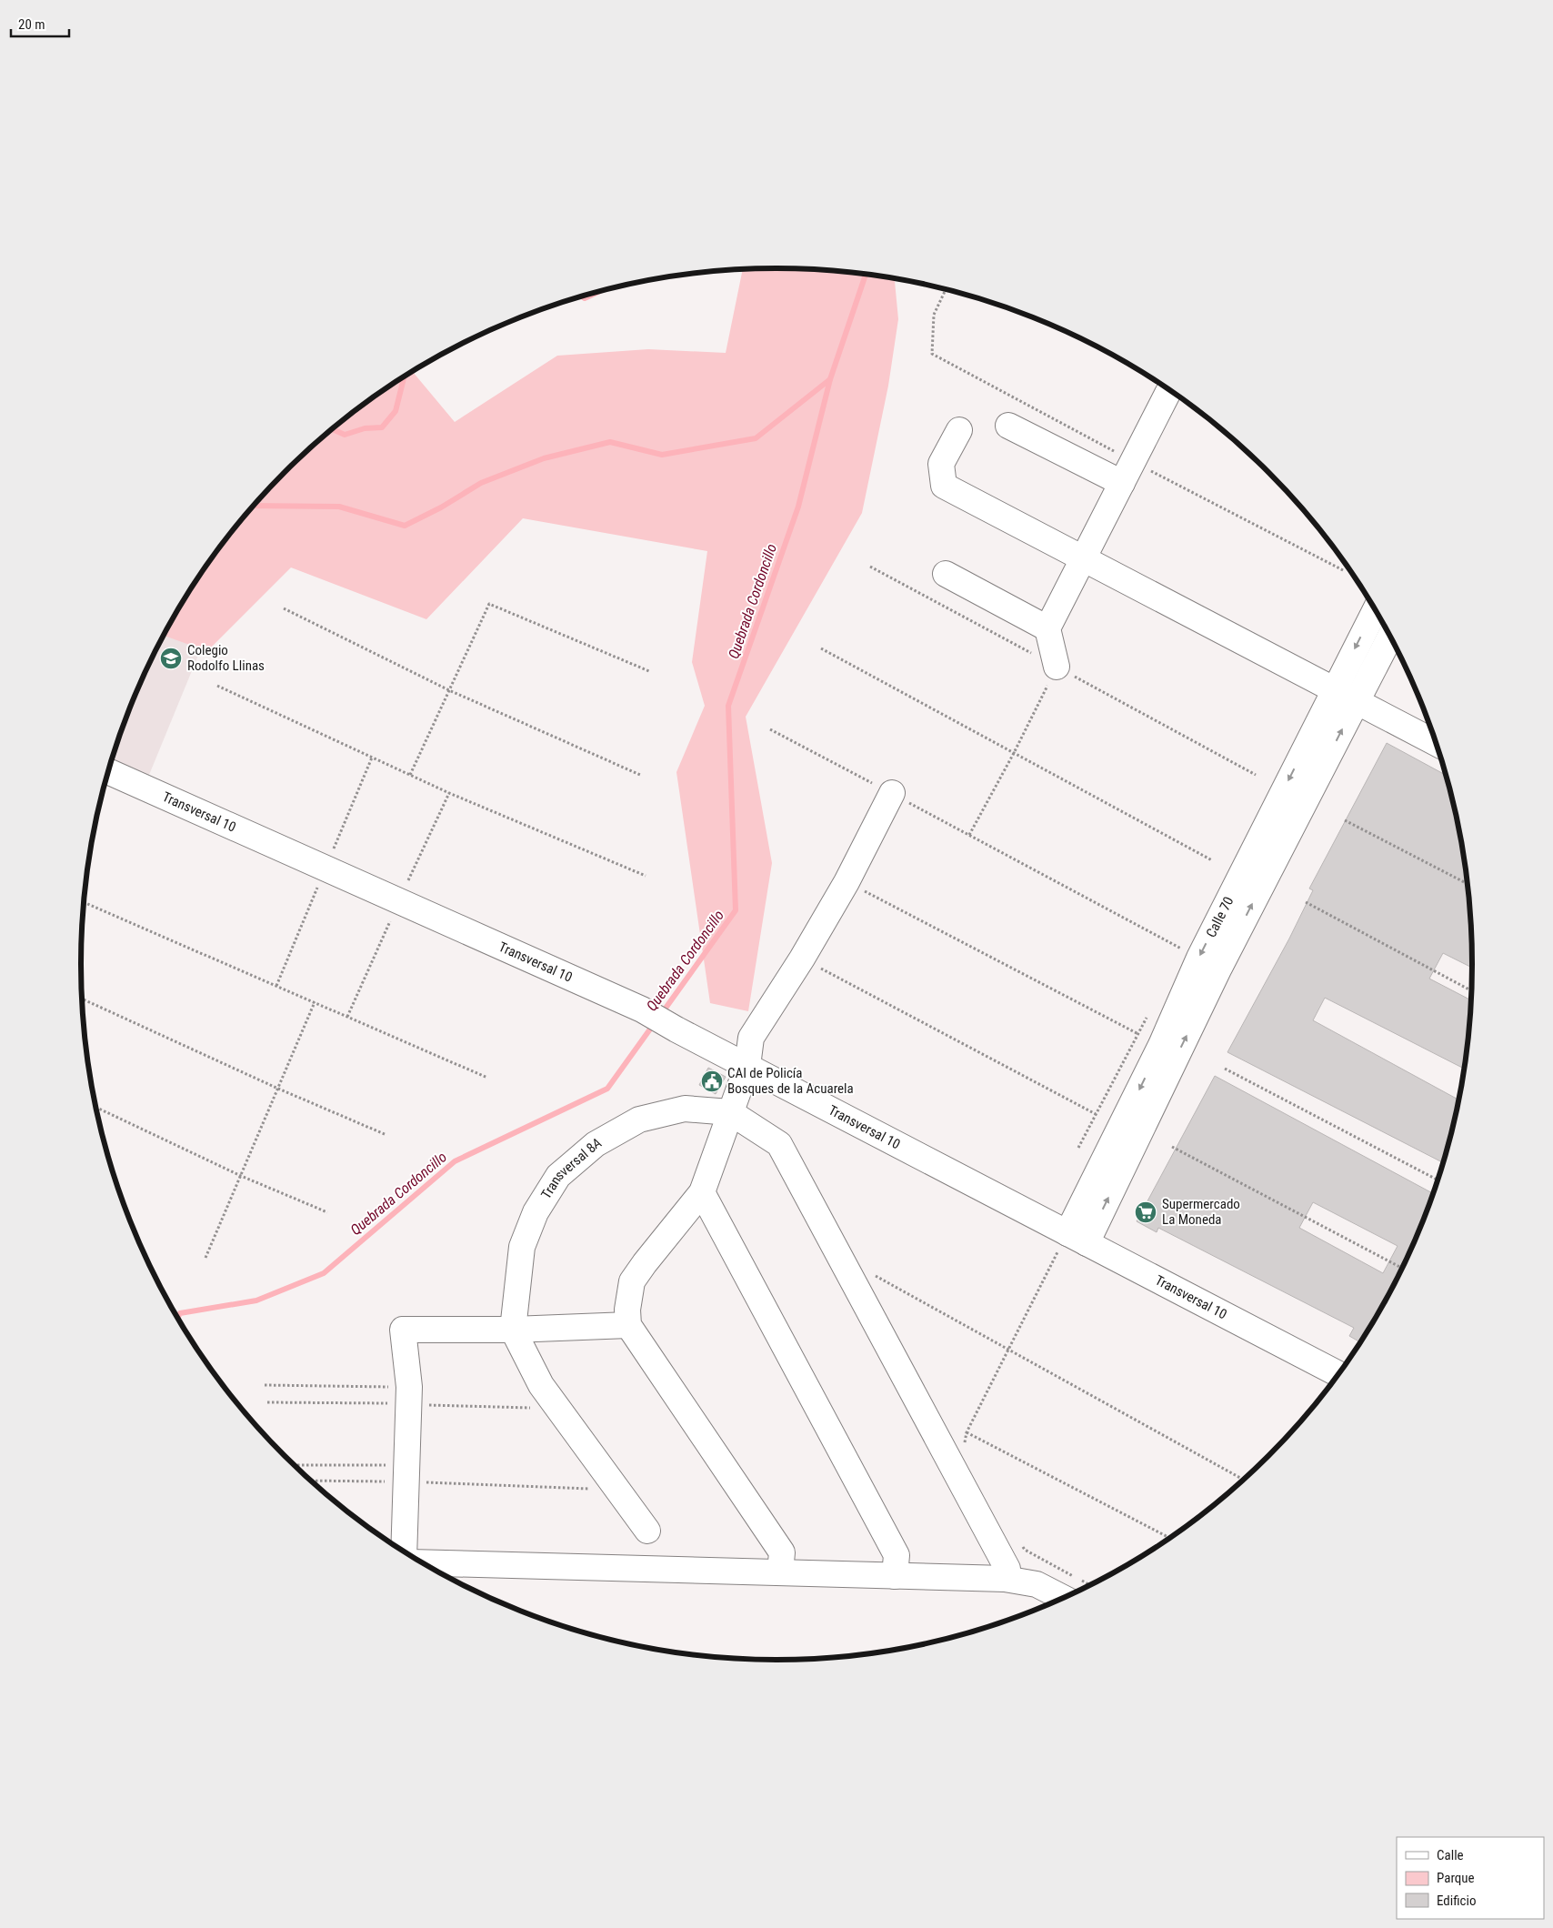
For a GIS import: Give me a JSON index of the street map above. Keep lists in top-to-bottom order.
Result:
{
  "streets": {
    "street": ["Transversal 10", "Calle 70", "Transversal 8A"]
  },
  "crossings": [
    ["Transversal 10", "Calle 70"]
  ],
  "water": ["Quebrada Cordoncillo"],
  "places": {
    "school or university": ["Colegio Rodolfo Llinas"],
    "public building": ["CAI de Policía Bosques de la Acuarela"],
    "supermarket": ["Supermercado La Moneda"]
  },
  "legend": ["Calle", "Parque", "Edificio"],
  "scale_bar": "20 m"
}
